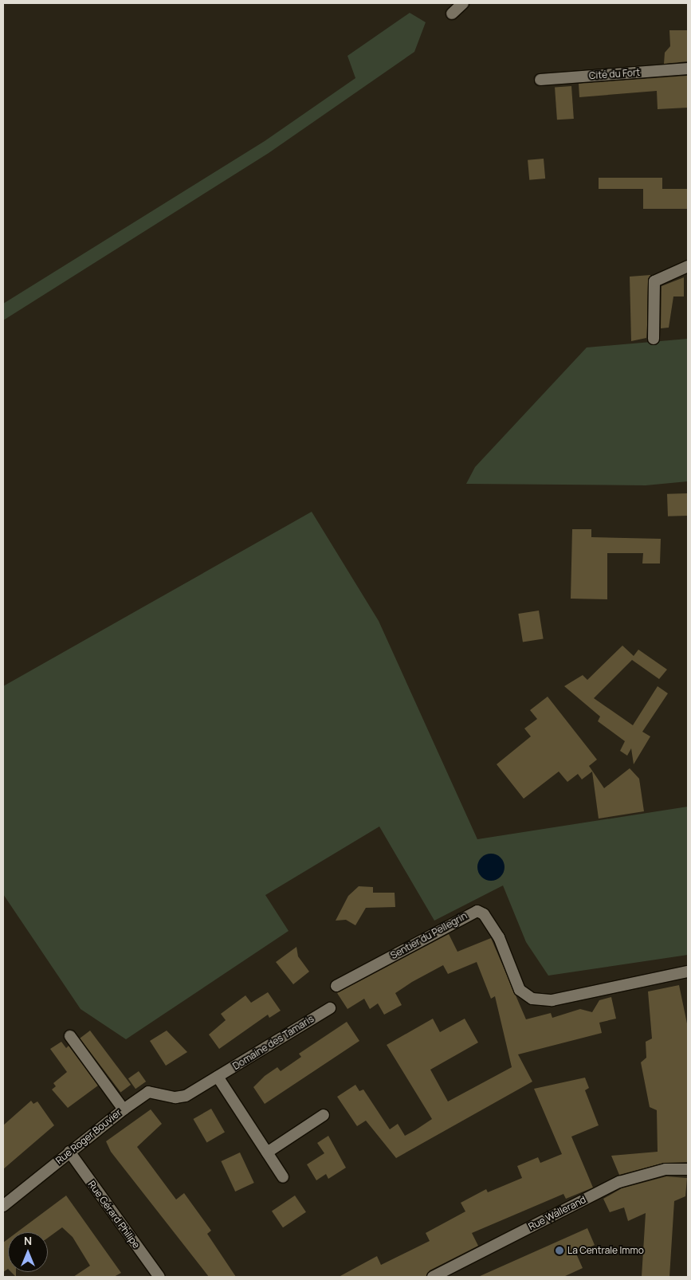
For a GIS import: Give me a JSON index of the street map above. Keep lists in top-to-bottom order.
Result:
{
  "streets": {
    "street": [
      "Cité du Fort",
      "Sentier du Pellegrin",
      "Domaine des Tamaris",
      "Rue Roger Bouvier",
      "Rue Wallerand",
      "Rue Gérard Philipe"
    ]
  },
  "crossings": [
    ["Domaine des Tamaris", "Rue Roger Bouvier"],
    ["Rue Roger Bouvier", "Rue Gérard Philipe"]
  ],
  "places": ["La Centrale Immo"],
  "north": "top"
}
